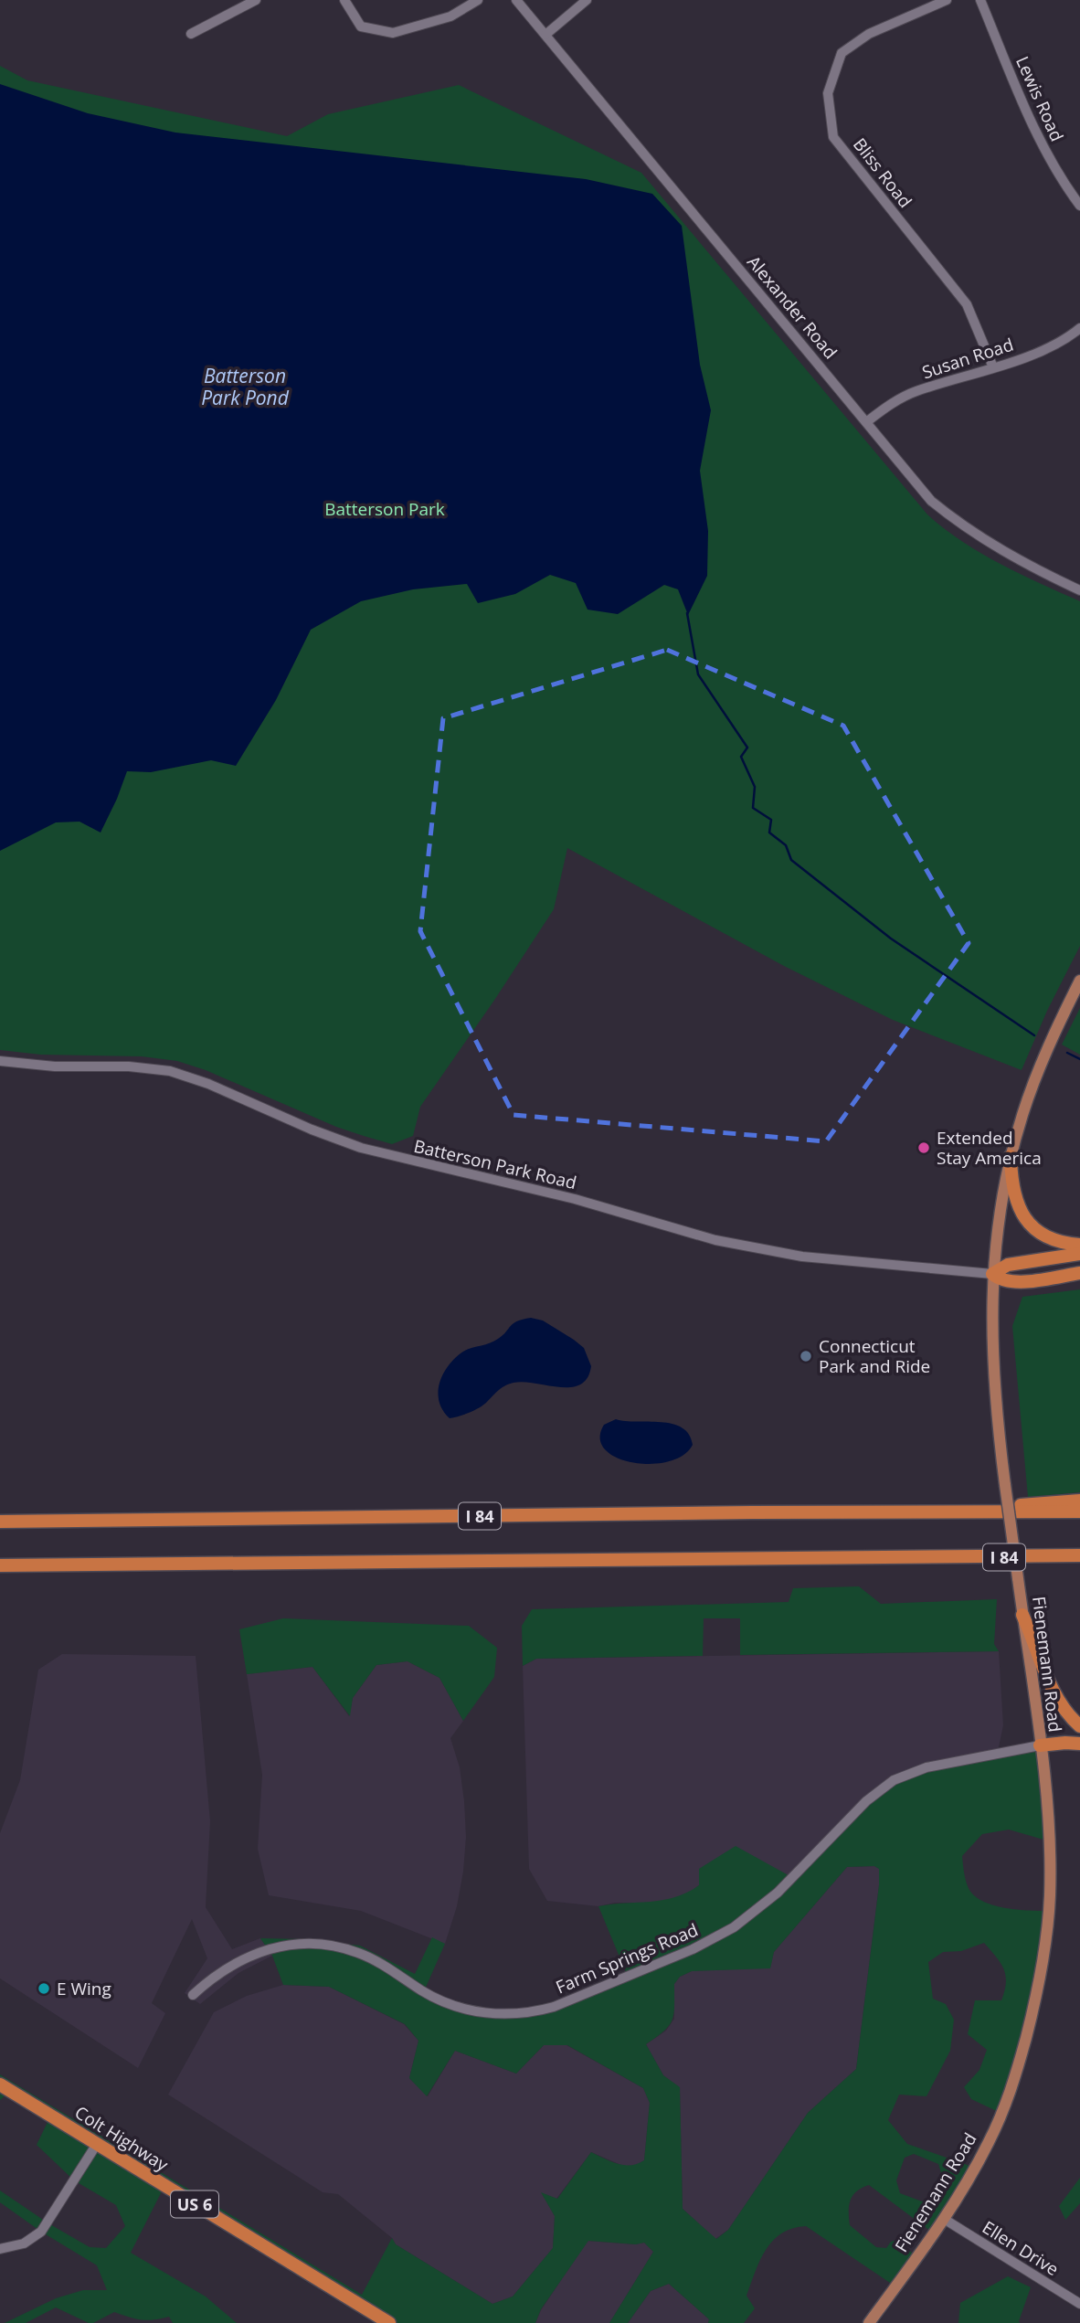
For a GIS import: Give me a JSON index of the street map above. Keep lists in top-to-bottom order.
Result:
{
  "streets": {
    "highway": ["I 84", "Colt Highway", "US 6"],
    "main road": ["Fienemann Road"],
    "street": [
      "Lewis Road",
      "Bliss Road",
      "Alexander Road",
      "Susan Road",
      "Batterson Park Road",
      "Farm Springs Road",
      "Ellen Drive"
    ]
  },
  "crossings": [
    ["Bliss Road", "Susan Road"],
    ["Alexander Road", "Susan Road"],
    ["Batterson Park Road", "Fienemann Road"],
    ["Fienemann Road", "Farm Springs Road"],
    ["Fienemann Road", "Ellen Drive"]
  ],
  "water": ["Batterson Park Pond"],
  "parks": ["Batterson Park"],
  "places": ["Extended Stay America", "Connecticut Park and Ride", "E Wing"]
}
